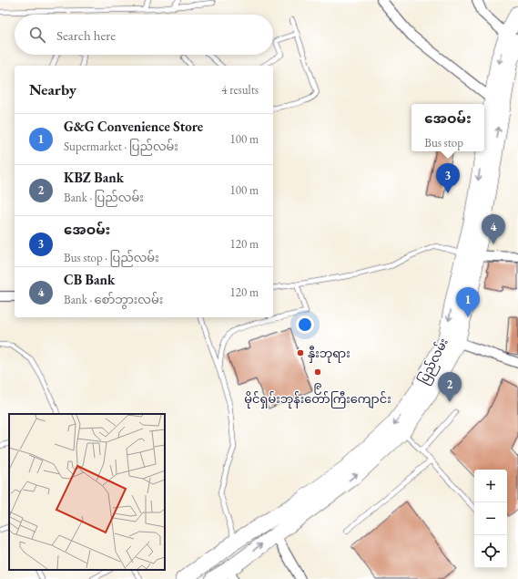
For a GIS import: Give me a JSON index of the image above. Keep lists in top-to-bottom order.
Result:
{
  "streets": {
    "highway": ["ပြည်လမ်း"]
  },
  "places": ["နှီးဘုရား", "၉ မိုင်ရှမ်းဘုန်းတော်ကြီးကျောင်း"],
  "page": {
    "search": "Search here",
    "heading": ["Nearby", "4 results"],
    "popup": ["အေဝမ်း", "Bus stop"],
    "list": [
      {
        "mark": "1",
        "name": "G&G Convenience Store",
        "note": "Supermarket · ပြည်လမ်း",
        "value": "100 m"
      },
      {
        "mark": "2",
        "name": "KBZ Bank",
        "note": "Bank · ပြည်လမ်း",
        "value": "100 m"
      },
      {
        "mark": "3",
        "name": "အေဝမ်း",
        "note": "Bus stop · ပြည်လမ်း",
        "value": "120 m"
      },
      {
        "mark": "4",
        "name": "CB Bank",
        "note": "Bank · စော်ဘွားလမ်း",
        "value": "120 m"
      }
    ],
    "pins": [
      "3",
      "4",
      "1",
      "2"
    ],
    "map_buttons": ["+", "−"]
  }
}
